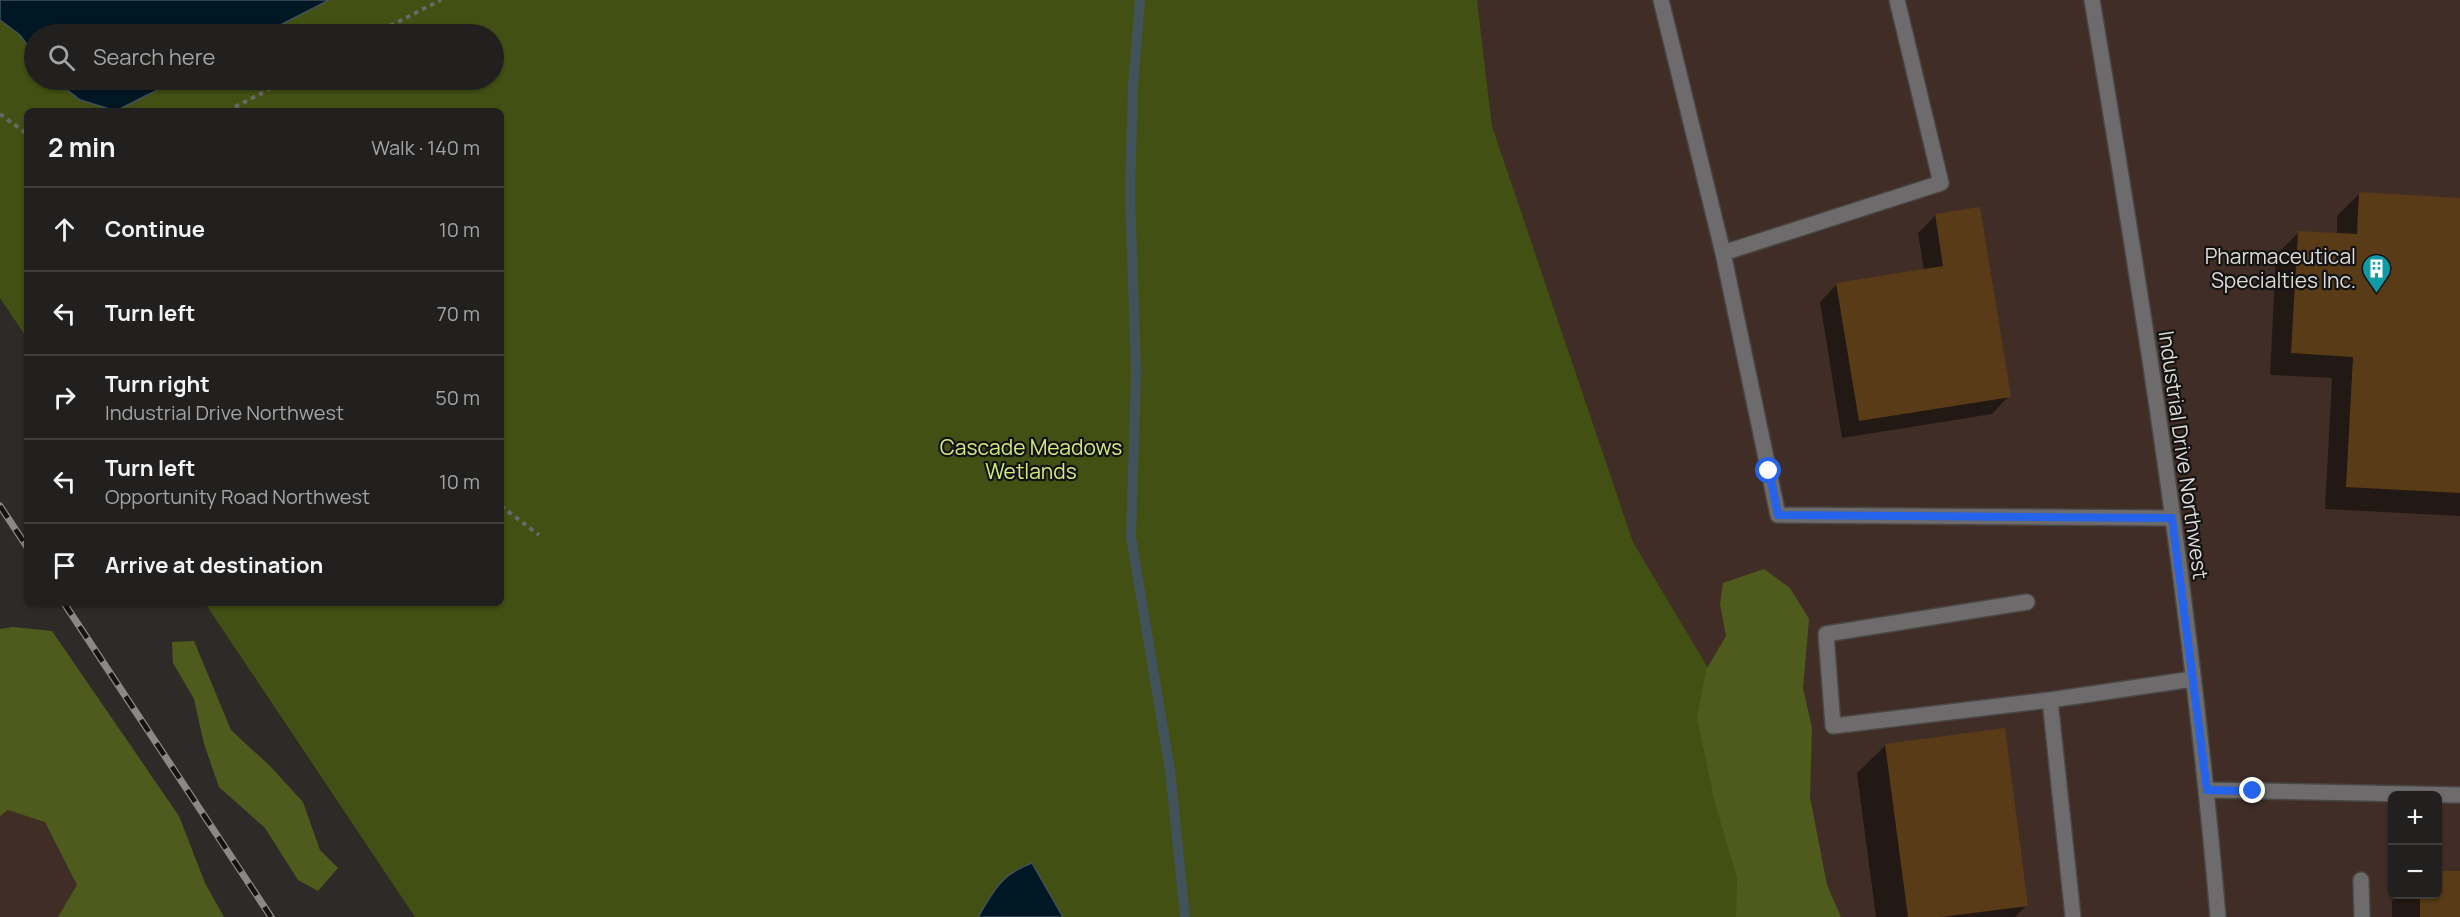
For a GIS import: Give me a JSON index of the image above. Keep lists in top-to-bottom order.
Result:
{
  "streets": {
    "street": ["Industrial Drive Northwest"]
  },
  "parks": ["Cascade Meadows Wetlands"],
  "places": {
    "building": ["Pharmaceutical Specialties Inc."]
  },
  "page": {
    "search": "Search here",
    "heading": ["2 min", "Walk · 140 m"],
    "list": [
      ["Continue", "10 m"],
      ["Turn left", "70 m"],
      ["Turn right", "Industrial Drive Northwest", "50 m"],
      ["Turn left", "Opportunity Road Northwest", "10 m"],
      "Arrive at destination"
    ],
    "map_buttons": ["+", "−"]
  }
}
